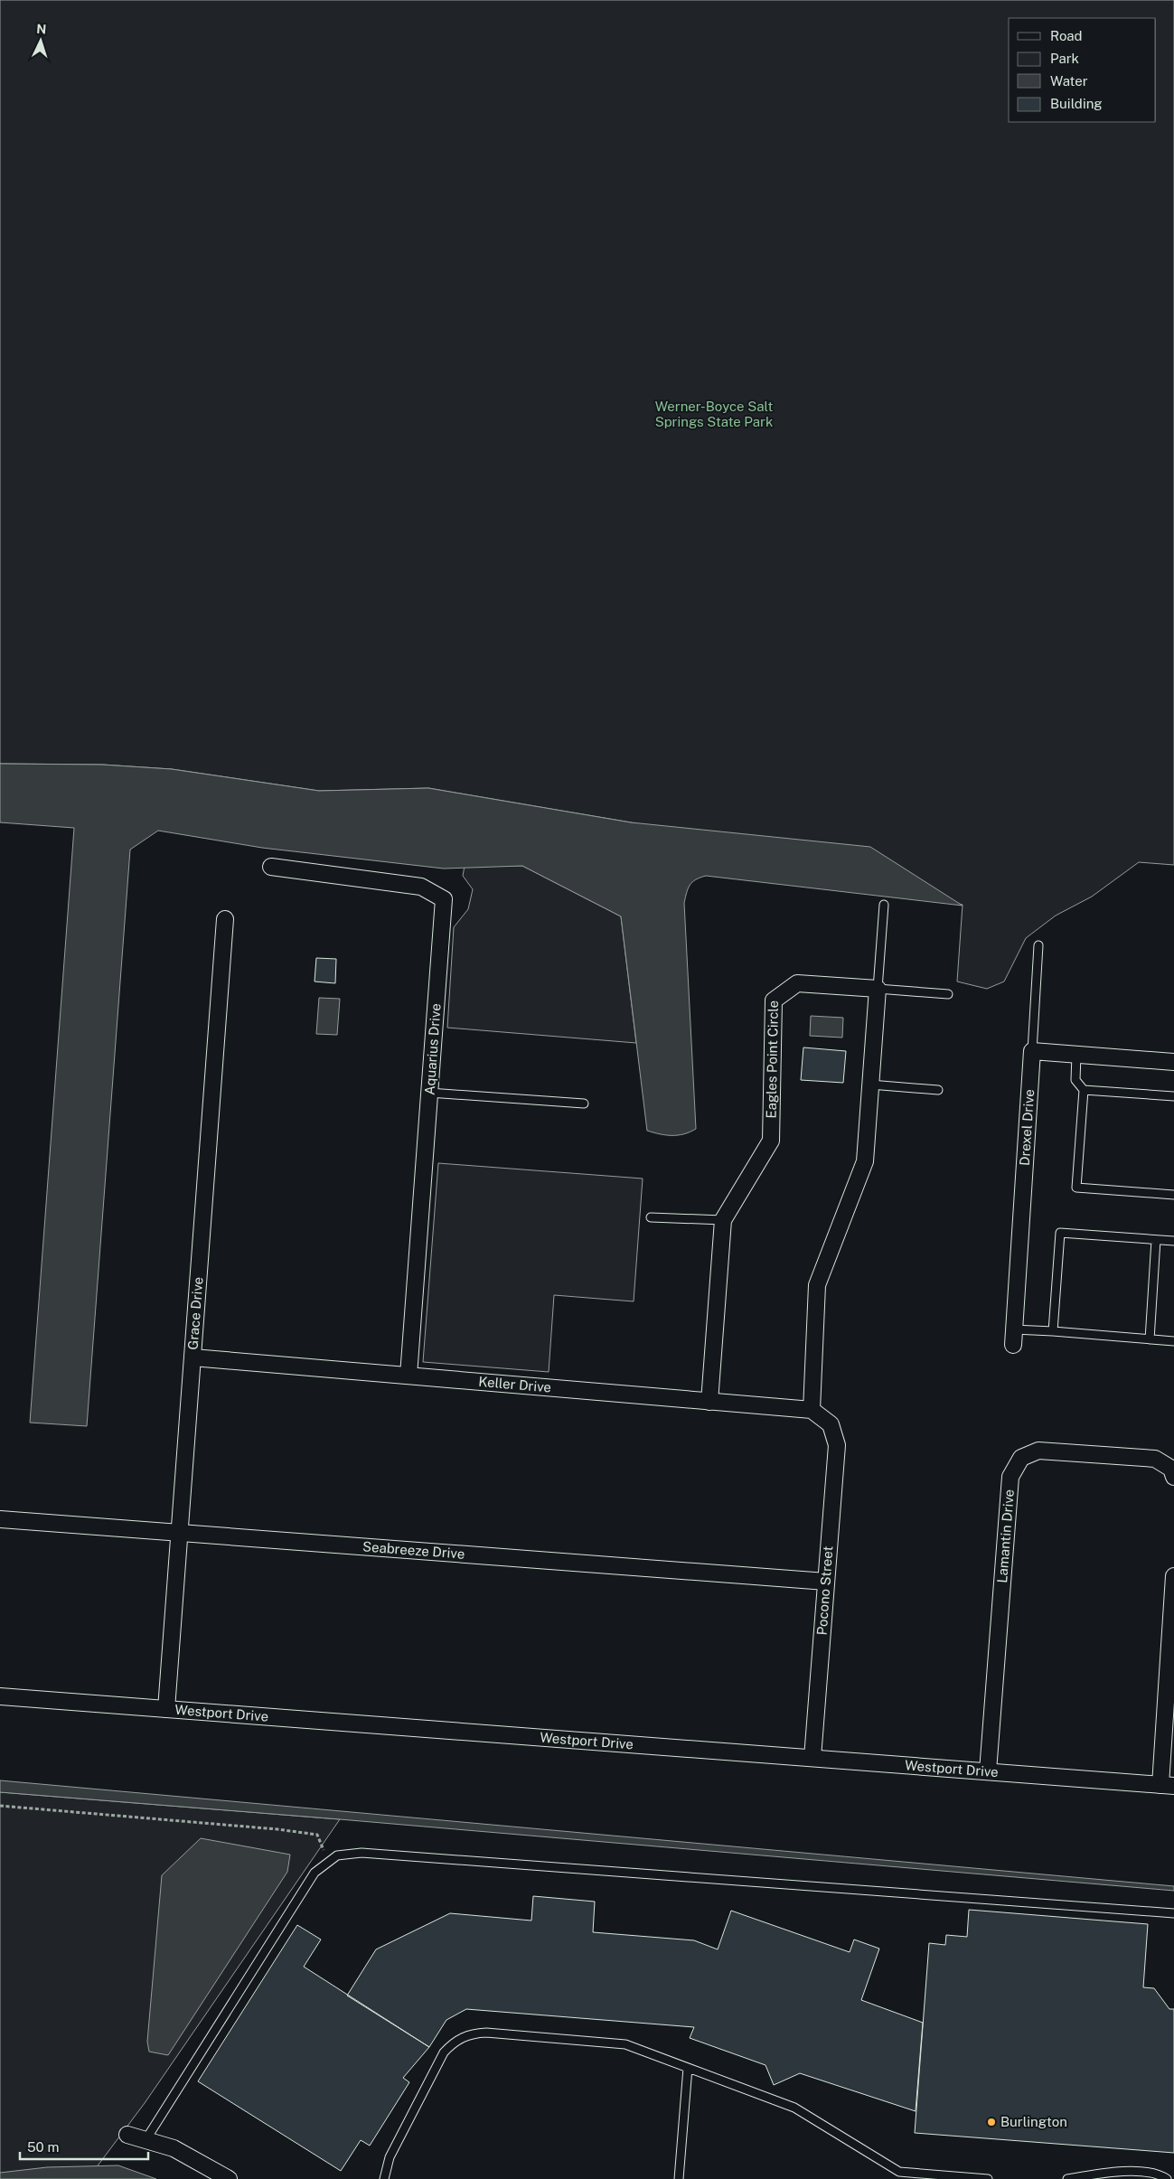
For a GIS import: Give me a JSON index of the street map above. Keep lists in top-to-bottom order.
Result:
{
  "streets": {
    "street": [
      "Aquarius Drive",
      "Eagles Point Circle",
      "Drexel Drive",
      "Grace Drive",
      "Keller Drive",
      "Lamantin Drive",
      "Seabreeze Drive",
      "Pocono Street",
      "Westport Drive"
    ]
  },
  "crossings": [
    ["Aquarius Drive", "Keller Drive"],
    ["Eagles Point Circle", "Keller Drive"],
    ["Grace Drive", "Keller Drive"],
    ["Grace Drive", "Seabreeze Drive"],
    ["Grace Drive", "Westport Drive"],
    ["Keller Drive", "Pocono Street"],
    ["Lamantin Drive", "Westport Drive"],
    ["Seabreeze Drive", "Pocono Street"],
    ["Pocono Street", "Westport Drive"]
  ],
  "parks": ["Werner-Boyce Salt Springs State Park"],
  "places": ["Burlington"],
  "legend": [
    "Road",
    "Park",
    "Water",
    "Building"
  ],
  "scale_bar": "50 m",
  "north": "top"
}
